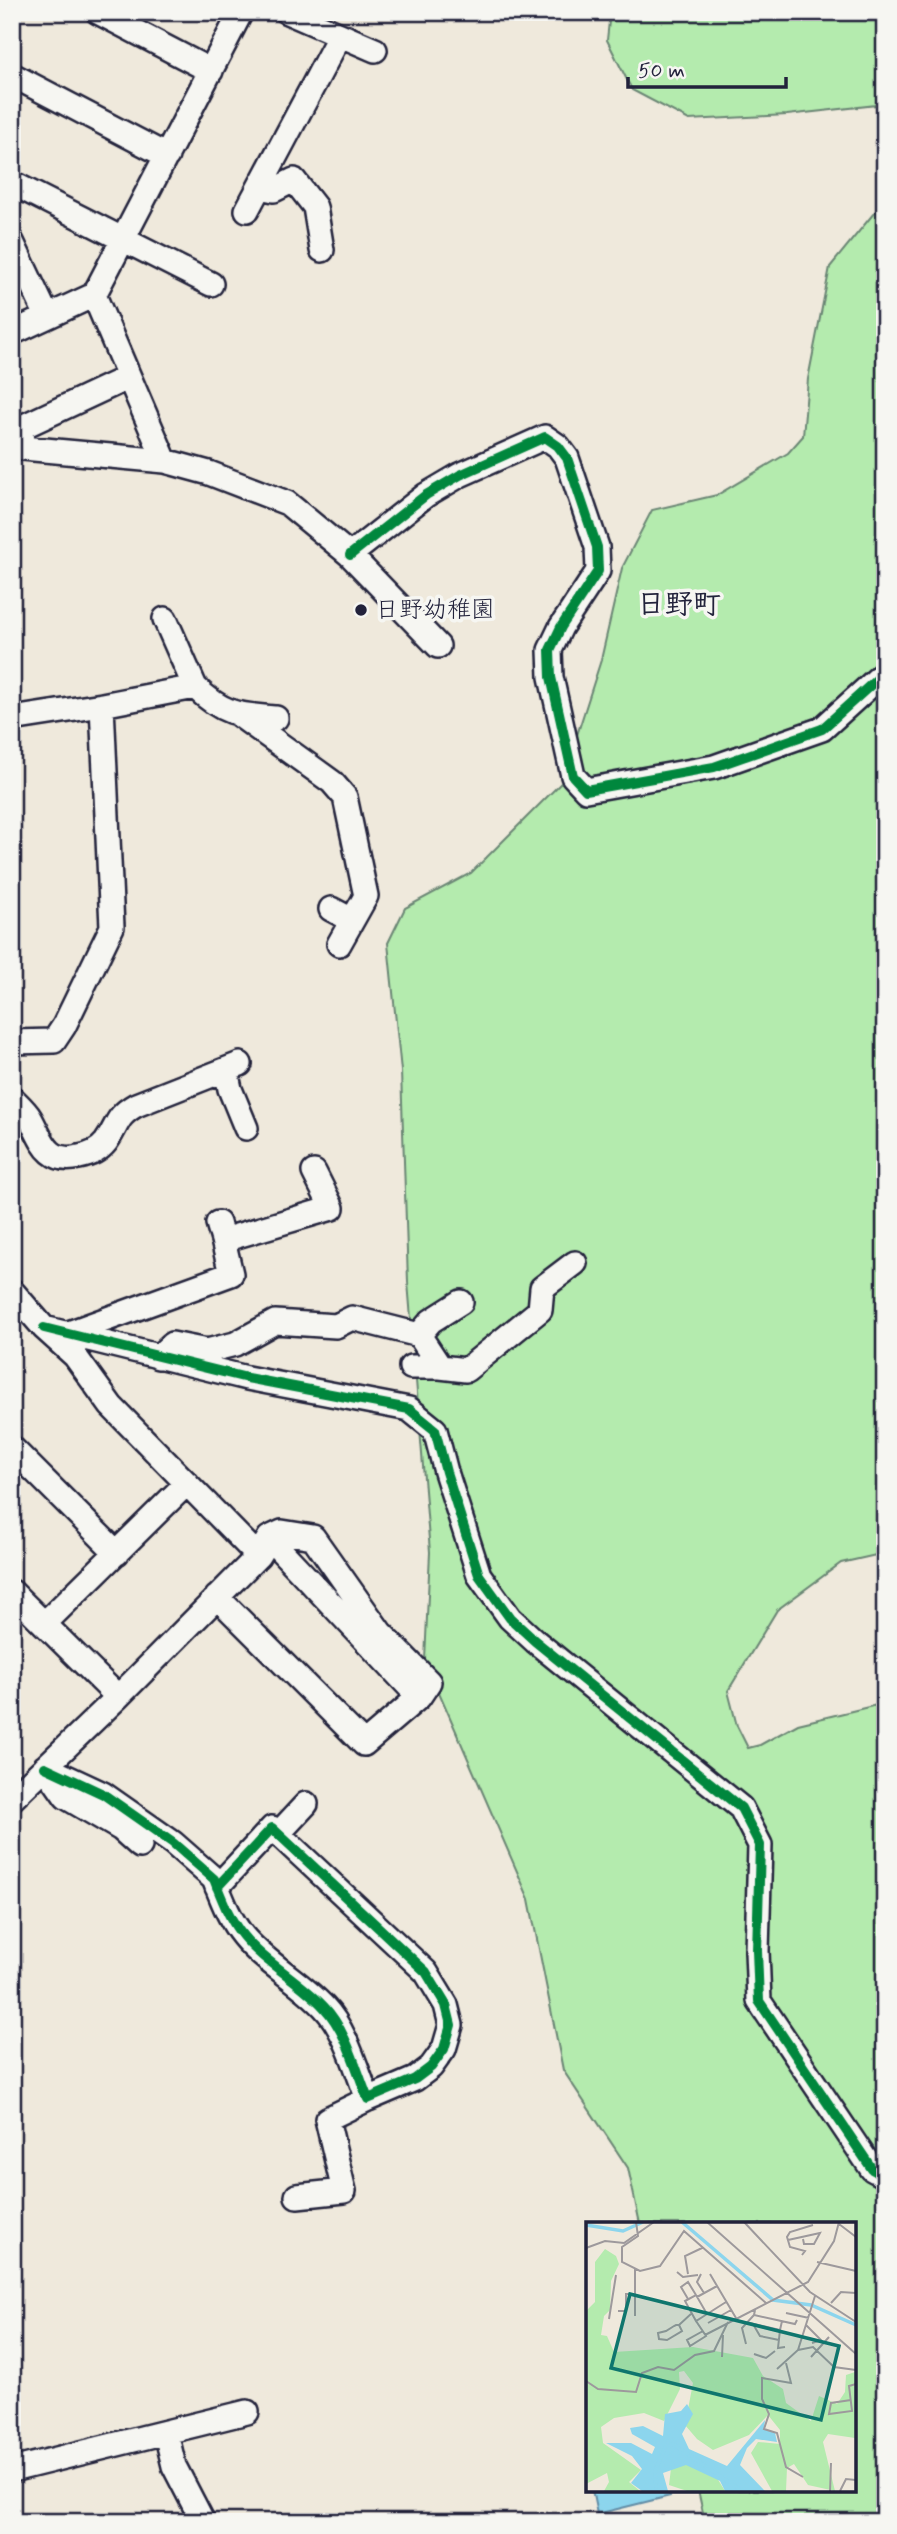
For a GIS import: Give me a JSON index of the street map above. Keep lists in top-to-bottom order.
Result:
{
  "districts": ["日野町"],
  "places": ["日野幼稚園"],
  "scale_bar": "50 m"
}
